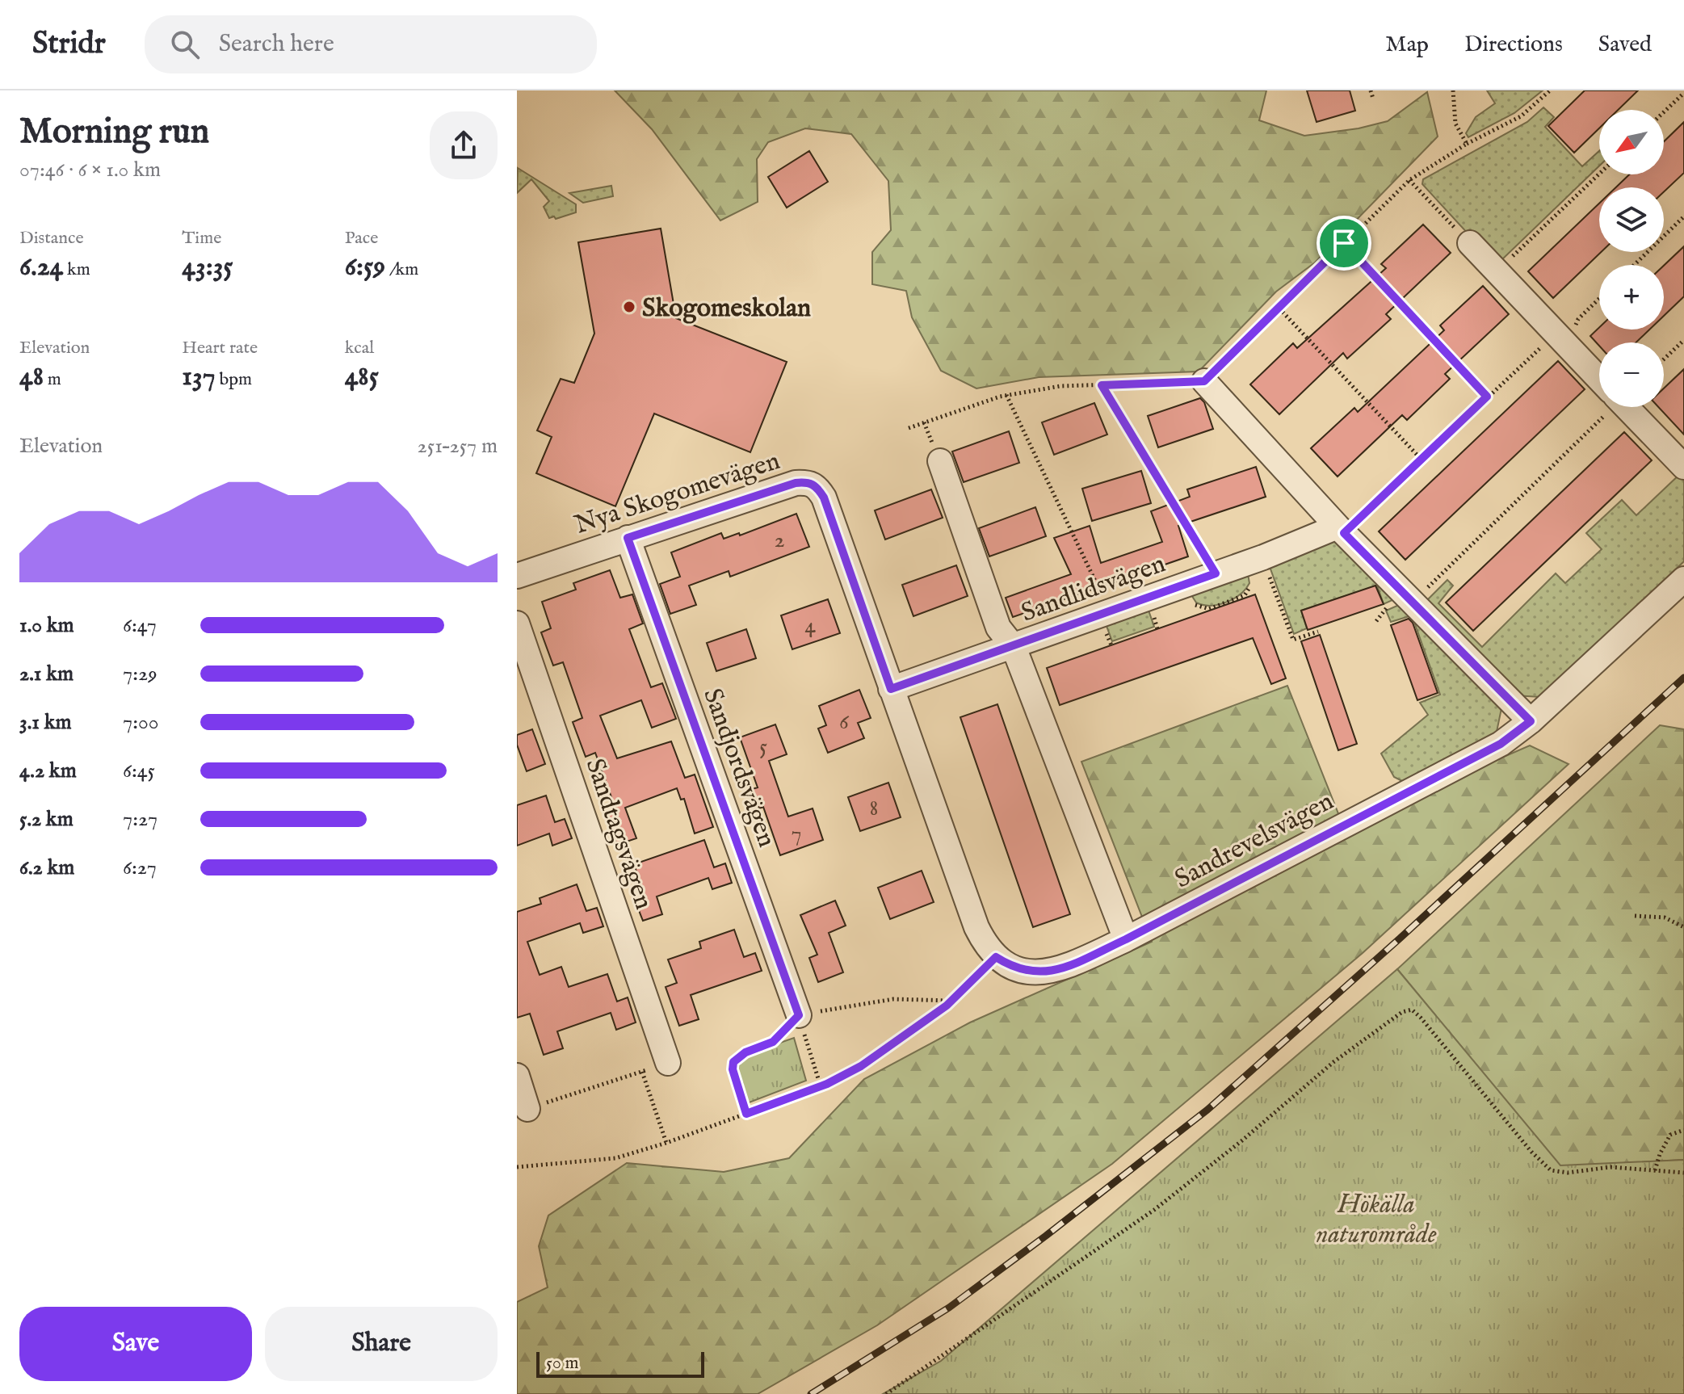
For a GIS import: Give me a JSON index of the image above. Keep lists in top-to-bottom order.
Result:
{
  "streets": {
    "street": [
      "Nya Skogomevägen",
      "Sandlidsvägen",
      "Sandjordsvägen",
      "Sandtagsvägen",
      "Sandrevelsvägen"
    ]
  },
  "crossings": [
    ["Nya Skogomevägen", "Sandlidsvägen"],
    ["Nya Skogomevägen", "Sandjordsvägen"],
    ["Nya Skogomevägen", "Sandrevelsvägen"],
    ["Sandlidsvägen", "Sandrevelsvägen"]
  ],
  "parks": ["Hökälla naturområde"],
  "places": ["Skogomeskolan"],
  "house_numbers": [
    "2",
    "4",
    "6",
    "5",
    "8",
    "7"
  ],
  "scale_bar": "50 m",
  "north": "bottom left",
  "page": {
    "header": "Stridr",
    "search": "Search here",
    "nav": ["Map", "Directions", "Saved"],
    "heading": ["Morning run", "07:46 · 6 × 1.0 km"],
    "map_buttons": ["+", "−"],
    "stats": [
      ["Distance", "6.24 km"],
      ["Time", "43:35"],
      ["Pace", "6:59 /km"],
      ["Elevation", "48 m"],
      ["Heart rate", "137 bpm"],
      ["kcal", "485"]
    ],
    "chart": ["Elevation", "251–257 m"],
    "list": [
      {
        "name": "1.0 km",
        "note": "6:47"
      },
      {
        "name": "2.1 km",
        "note": "7:29"
      },
      {
        "name": "3.1 km",
        "note": "7:00"
      },
      {
        "name": "4.2 km",
        "note": "6:45"
      },
      {
        "name": "5.2 km",
        "note": "7:27"
      },
      {
        "name": "6.2 km",
        "note": "6:27"
      }
    ],
    "buttons": ["Save", "Share"],
    "scale": "50 m"
  }
}
